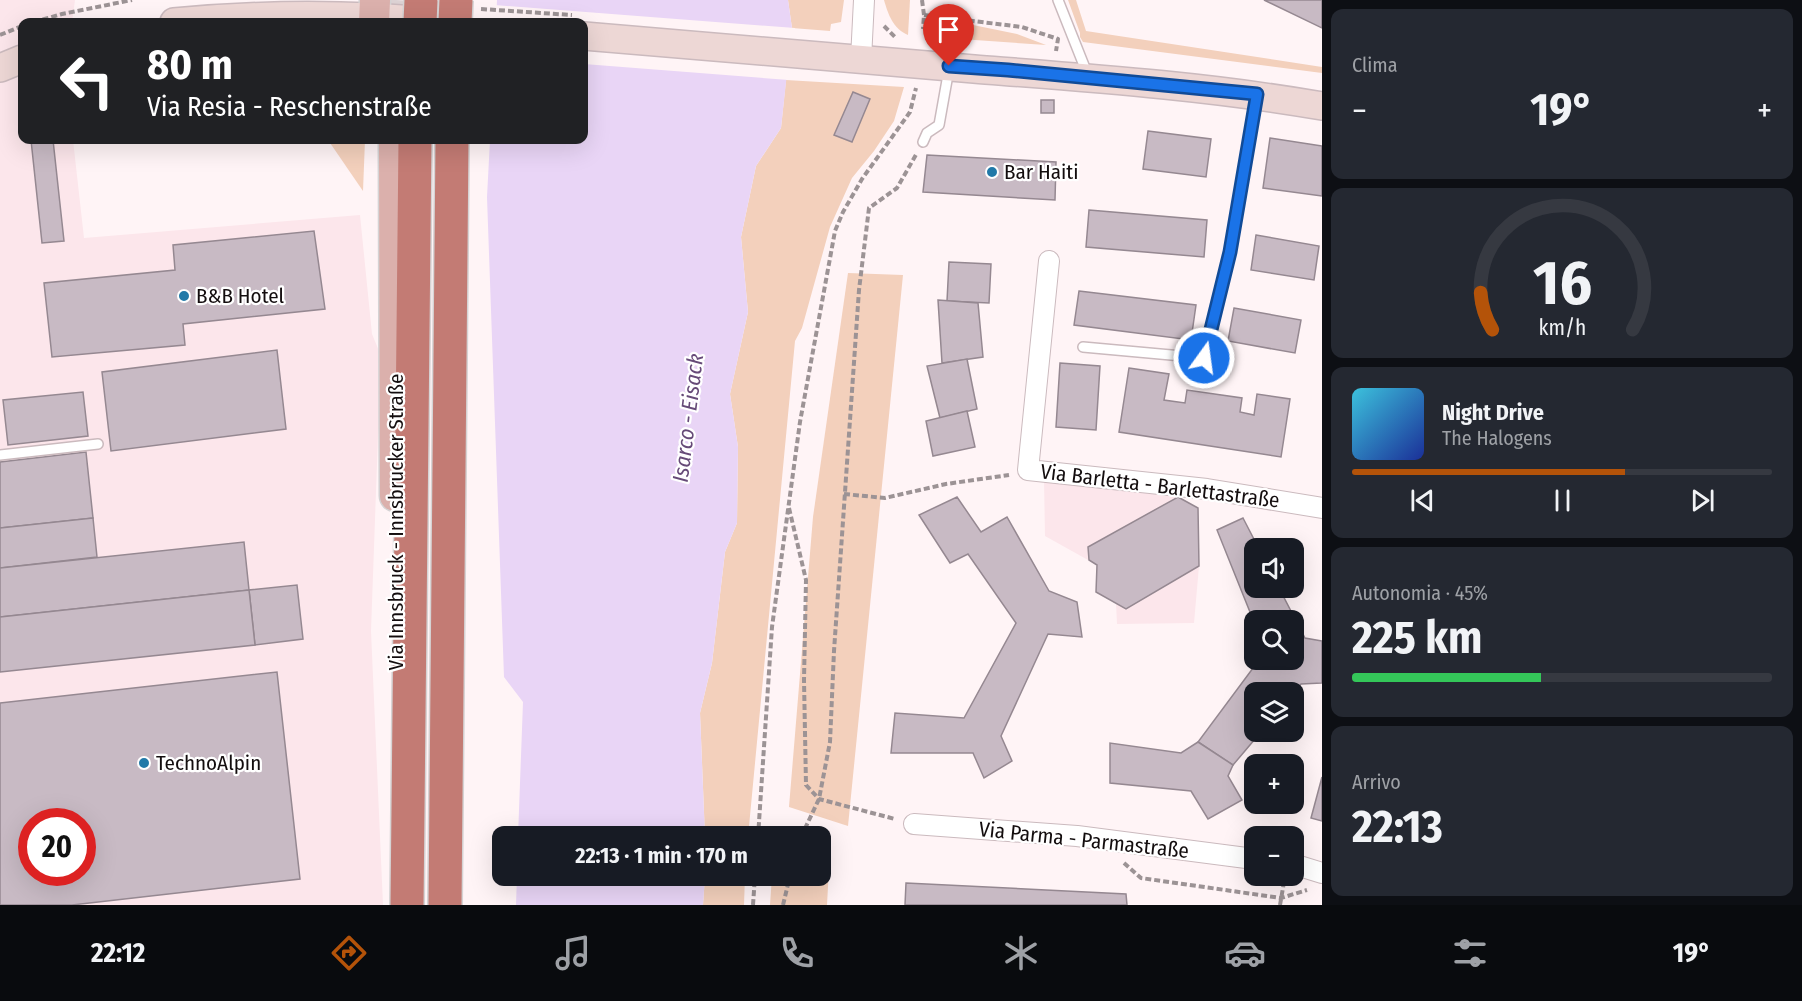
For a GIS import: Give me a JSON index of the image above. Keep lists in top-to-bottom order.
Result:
{
  "streets": {
    "main road": ["Via Innsbruck - Innsbrucker Straße"],
    "street": ["Via Barletta - Barlettastraße", "Via Parma - Parmastraße"]
  },
  "water": ["Isarco - Eisack"],
  "places": ["Bar Haiti", "B&B Hotel", "TechnoAlpin"],
  "page": {
    "tile": [
      "Clima",
      ["Autonomia · 45%", "225 km"],
      ["Arrivo", "22:13"]
    ],
    "turn": ["80 m", "Via Resia - Reschenstraße"],
    "heat": ["−", "19°", "+"],
    "song": ["Night Drive", "The Halogens"],
    "map_buttons": ["+", "−"],
    "limit": "20",
    "trip": "22:13 · 1 min · 170 m",
    "tabs": ["22:12", "19°"],
    "gauge": ["16", "km/h"]
  }
}
